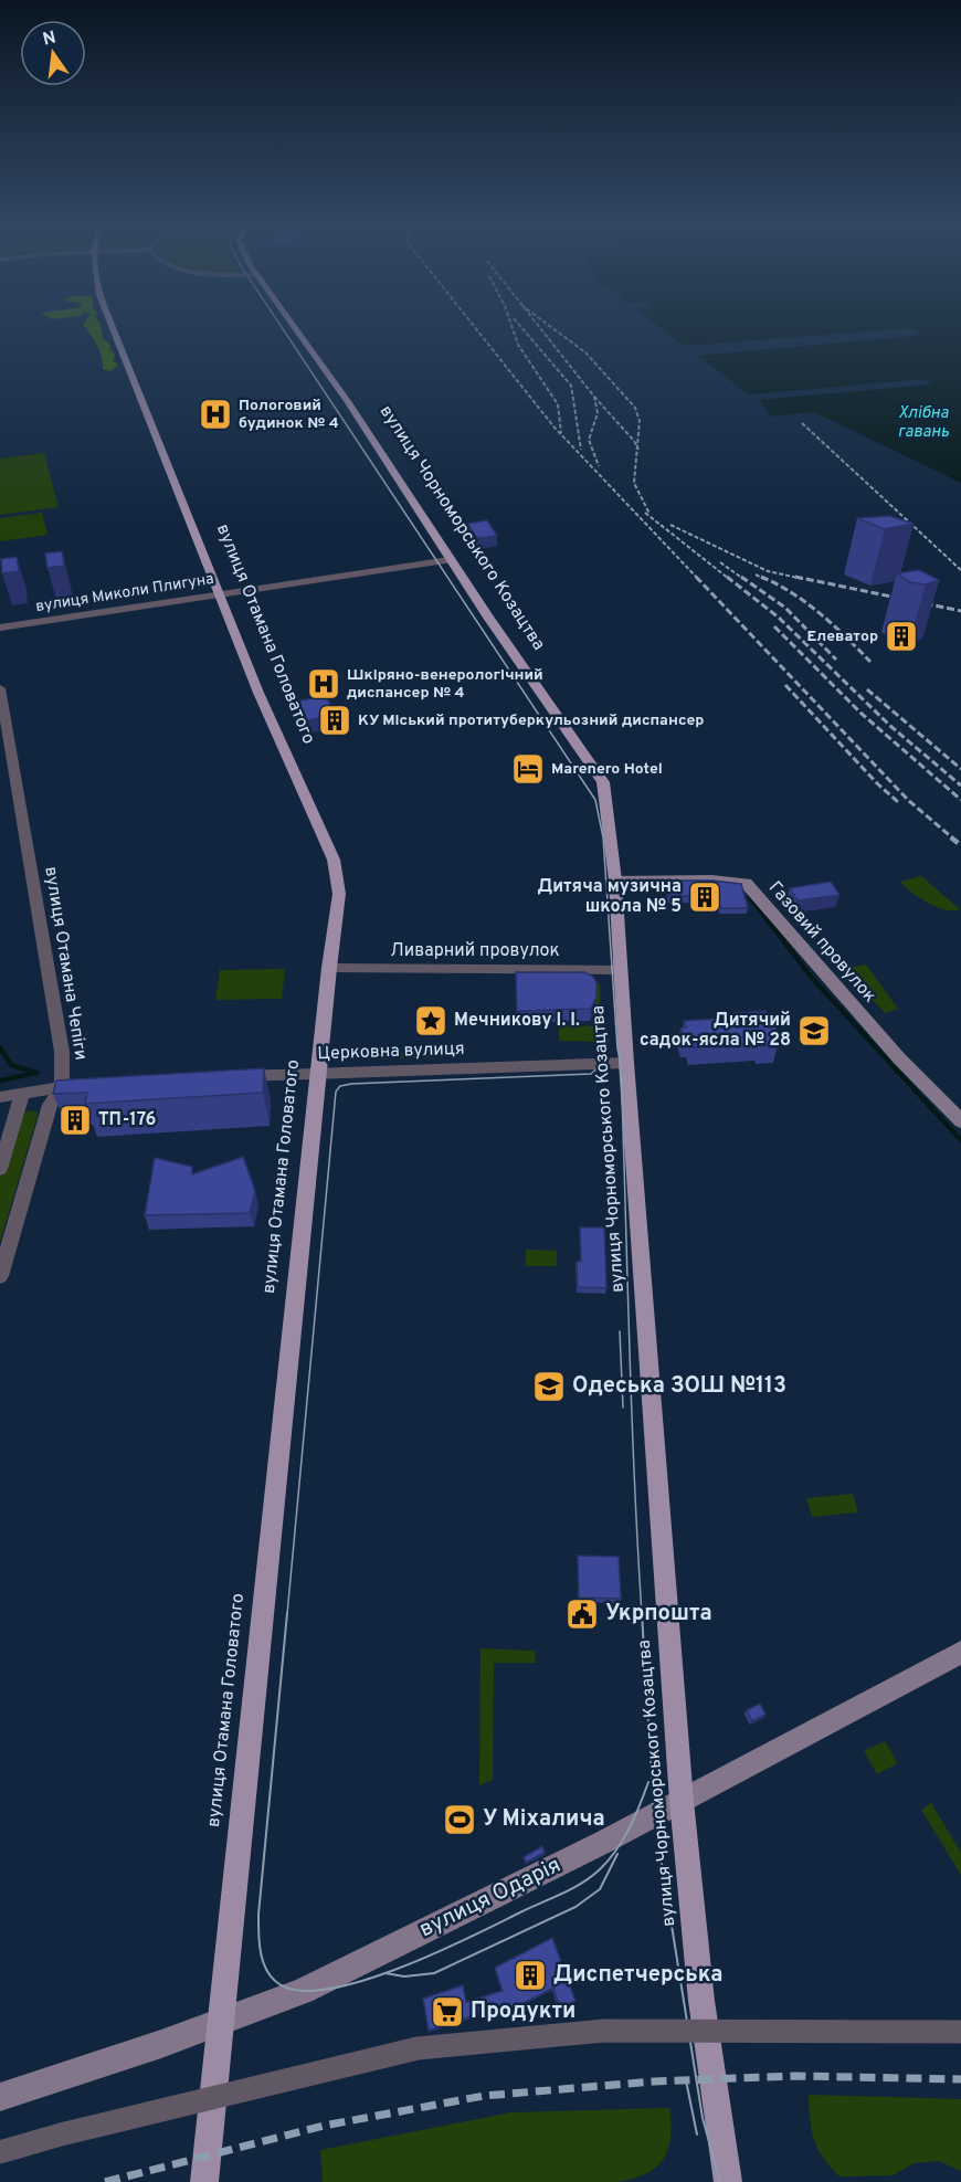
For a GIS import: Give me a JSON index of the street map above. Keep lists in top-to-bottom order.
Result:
{
  "streets": {
    "main road": ["вулиця Чорноморського Козацтва", "вулиця Отамана Головатого"],
    "street": [
      "вулиця Миколи Плигуна",
      "Газовий провулок",
      "Ливарний провулок",
      "вулиця Отамана Чепіги",
      "Церковна вулиця",
      "вулиця Одарія"
    ]
  },
  "crossings": [
    ["вулиця Чорноморського Козацтва", "вулиця Миколи Плигуна"],
    ["вулиця Чорноморського Козацтва", "Газовий провулок"],
    ["вулиця Чорноморського Козацтва", "Ливарний провулок"],
    ["вулиця Чорноморського Козацтва", "Церковна вулиця"],
    ["вулиця Чорноморського Козацтва", "вулиця Одарія"],
    ["вулиця Миколи Плигуна", "вулиця Отамана Головатого"],
    ["вулиця Отамана Головатого", "Ливарний провулок"],
    ["вулиця Отамана Головатого", "Церковна вулиця"],
    ["вулиця Отамана Головатого", "вулиця Одарія"]
  ],
  "water": ["Хлібна гавань"],
  "places": {
    "hospital": ["Пологовий будинок № 4", "Шкіряно-венерологічний диспансер № 4"],
    "building": [
      "Елеватор",
      "КУ Міський протитуберкульозний диспансер",
      "Дитяча музична школа № 5",
      "ТП-176",
      "Диспетчерська"
    ],
    "hotel": ["Marenero Hotel"],
    "place": ["Мечникову І. І."],
    "school or university": ["Дитячий садок-ясла № 28", "Одеська ЗОШ №113"],
    "public building": ["Укрпошта"],
    "sports": ["У Міхалича"],
    "supermarket": ["Продукти"]
  },
  "north": "top"
}
